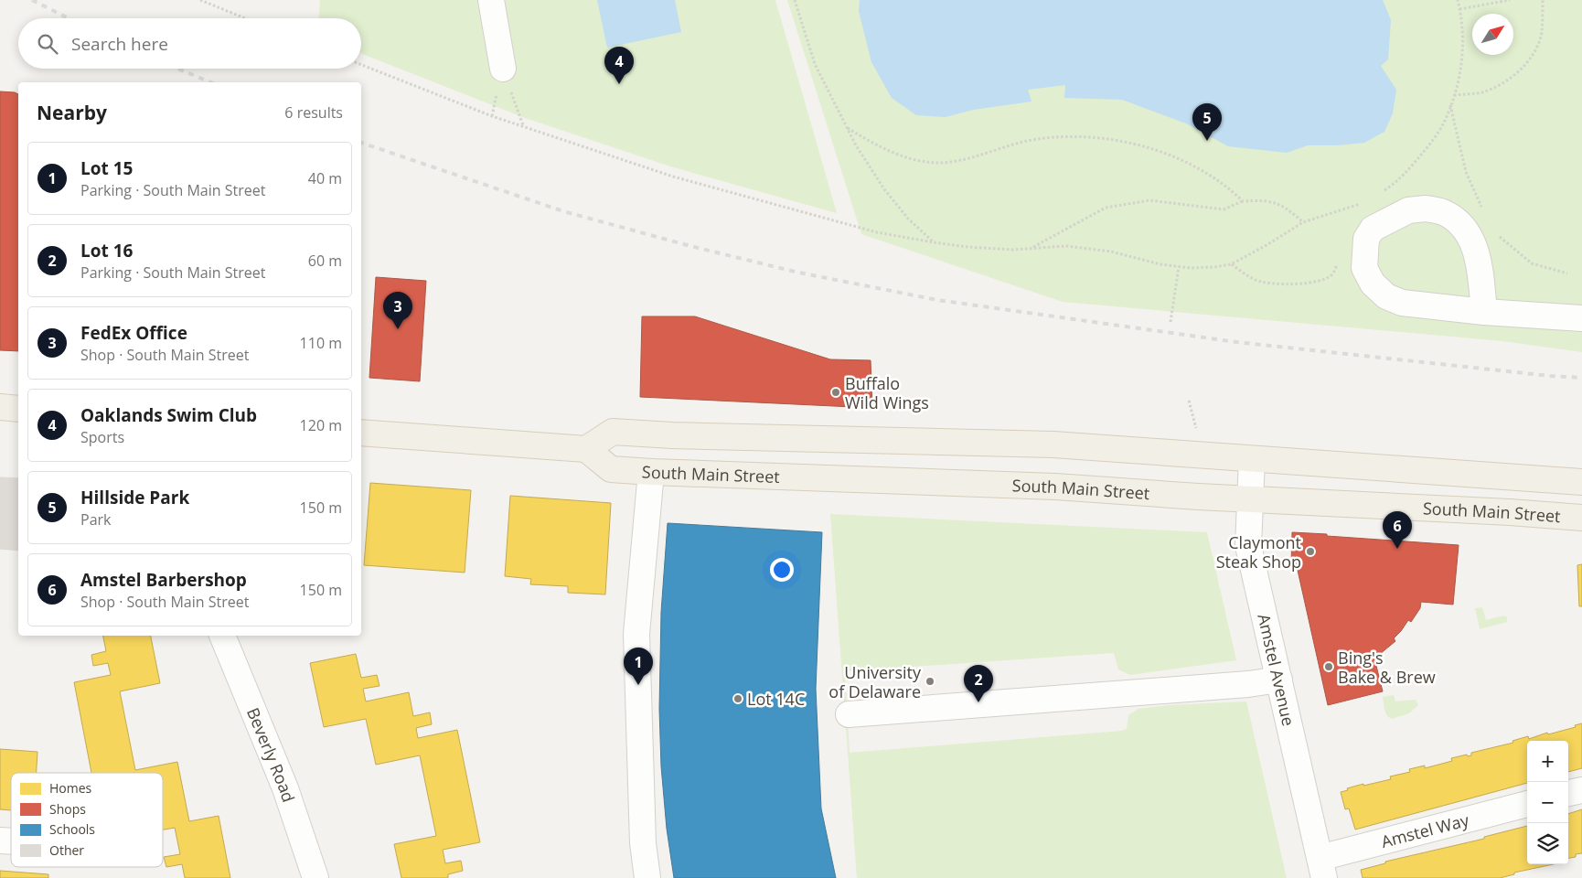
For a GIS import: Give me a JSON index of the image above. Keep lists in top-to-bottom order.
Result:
{
  "streets": {
    "main road": ["South Main Street"],
    "street": ["Amstel Avenue", "Beverly Road", "Amstel Way"]
  },
  "crossings": [
    ["South Main Street", "Amstel Avenue"],
    ["Amstel Avenue", "Amstel Way"]
  ],
  "places": [
    "Buffalo Wild Wings",
    "Claymont Steak Shop",
    "Bing's Bake & Brew",
    "University of Delaware",
    "Lot 14C"
  ],
  "legend": [
    "Homes",
    "Shops",
    "Schools",
    "Other"
  ],
  "north": "top right",
  "page": {
    "search": "Search here",
    "pins": [
      "4",
      "5",
      "3",
      "6",
      "1",
      "2"
    ],
    "heading": ["Nearby", "6 results"],
    "list": [
      {
        "mark": "1",
        "name": "Lot 15",
        "note": "Parking · South Main Street",
        "value": "40 m"
      },
      {
        "mark": "2",
        "name": "Lot 16",
        "note": "Parking · South Main Street",
        "value": "60 m"
      },
      {
        "mark": "3",
        "name": "FedEx Office",
        "note": "Shop · South Main Street",
        "value": "110 m"
      },
      {
        "mark": "4",
        "name": "Oaklands Swim Club",
        "note": "Sports",
        "value": "120 m"
      },
      {
        "mark": "5",
        "name": "Hillside Park",
        "note": "Park",
        "value": "150 m"
      },
      {
        "mark": "6",
        "name": "Amstel Barbershop",
        "note": "Shop · South Main Street",
        "value": "150 m"
      }
    ],
    "map_buttons": ["+", "−"]
  }
}
